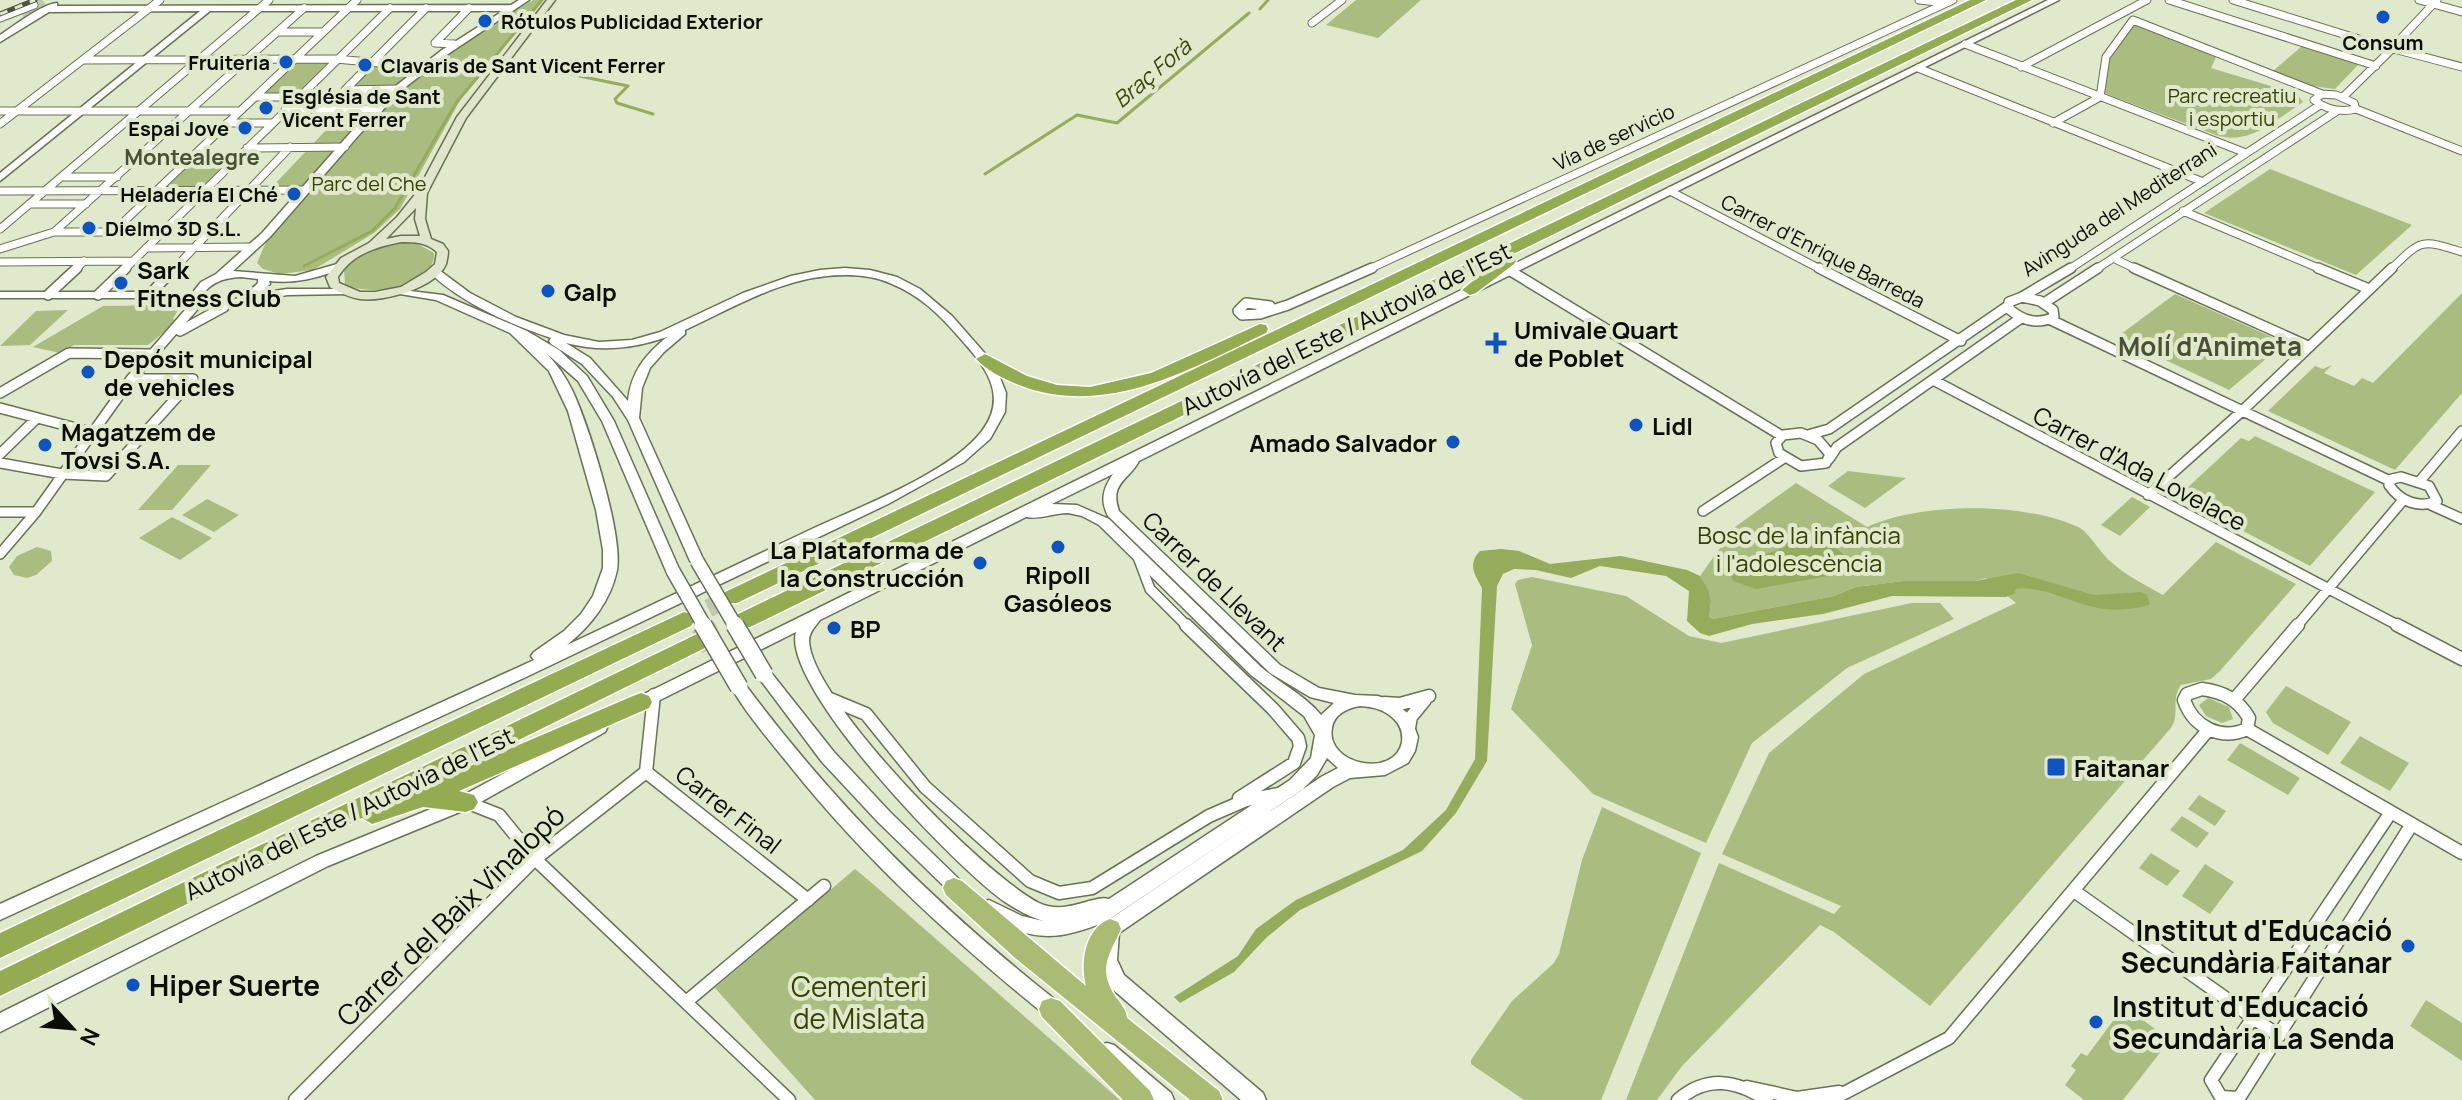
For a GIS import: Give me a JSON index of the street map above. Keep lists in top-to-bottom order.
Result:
{
  "streets": {
    "highway": ["Autovía del Este / Autovia de l'Est"],
    "street": [
      "Vía de servicio",
      "Avinguda del Mediterrani",
      "Carrer d'Enrique Barreda",
      "Carrer d'Ada Lovelace",
      "Carrer de Llevant",
      "Carrer Final",
      "Carrer del Baix Vinalopó"
    ]
  },
  "crossings": [
    ["Vía de servicio", "Autovía del Este / Autovia de l'Est"],
    ["Avinguda del Mediterrani", "Carrer d'Enrique Barreda"],
    ["Carrer Final", "Carrer del Baix Vinalopó"]
  ],
  "districts": ["Montealegre", "Molí d'Animeta"],
  "water": ["Braç Forà"],
  "parks": [
    "Parc recreatiu i esportiu",
    "Parc del Che",
    "Bosc de la infància i l'adolescència",
    "Cementeri de Mislata"
  ],
  "places": {
    "other": [
      "Consum",
      "Rótulos Publicidad Exterior",
      "Fruiteria",
      "Clavaris de Sant Vicent Ferrer",
      "Església de Sant Vicent Ferrer",
      "Espai Jove",
      "Heladería El Ché",
      "Dielmo 3D S.L.",
      "Sark Fitness Club",
      "Galp",
      "Depósit municipal de vehicles",
      "Lidl",
      "Amado Salvador",
      "Magatzem de Tovsi S.A.",
      "Ripoll Gasóleos",
      "La Plataforma de la Construcción",
      "BP",
      "Institut d'Educació Secundària Faitanar",
      "Hiper Suerte",
      "Institut d'Educació Secundària La Senda"
    ],
    "health": ["Umivale Quart de Poblet"],
    "transit": ["Faitanar"]
  },
  "north": "bottom right"
}
